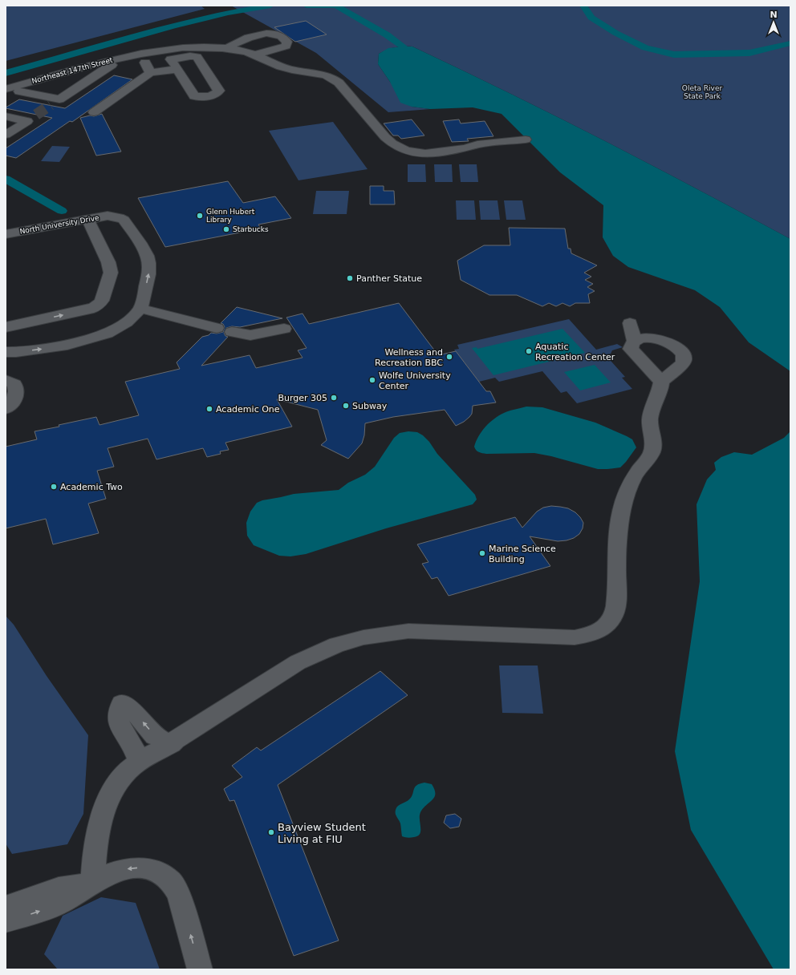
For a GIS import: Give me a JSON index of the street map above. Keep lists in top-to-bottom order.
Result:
{
  "streets": {
    "street": ["Northeast 147th Street", "North University Drive"]
  },
  "parks": ["Oleta River State Park"],
  "places": [
    "Glenn Hubert Library",
    "Starbucks",
    "Panther Statue",
    "Aquatic Recreation Center",
    "Wellness and Recreation BBC",
    "Wolfe University Center",
    "Burger 305",
    "Subway",
    "Academic One",
    "Academic Two",
    "Marine Science Building",
    "Bayview Student Living at FIU"
  ],
  "north": "top"
}
